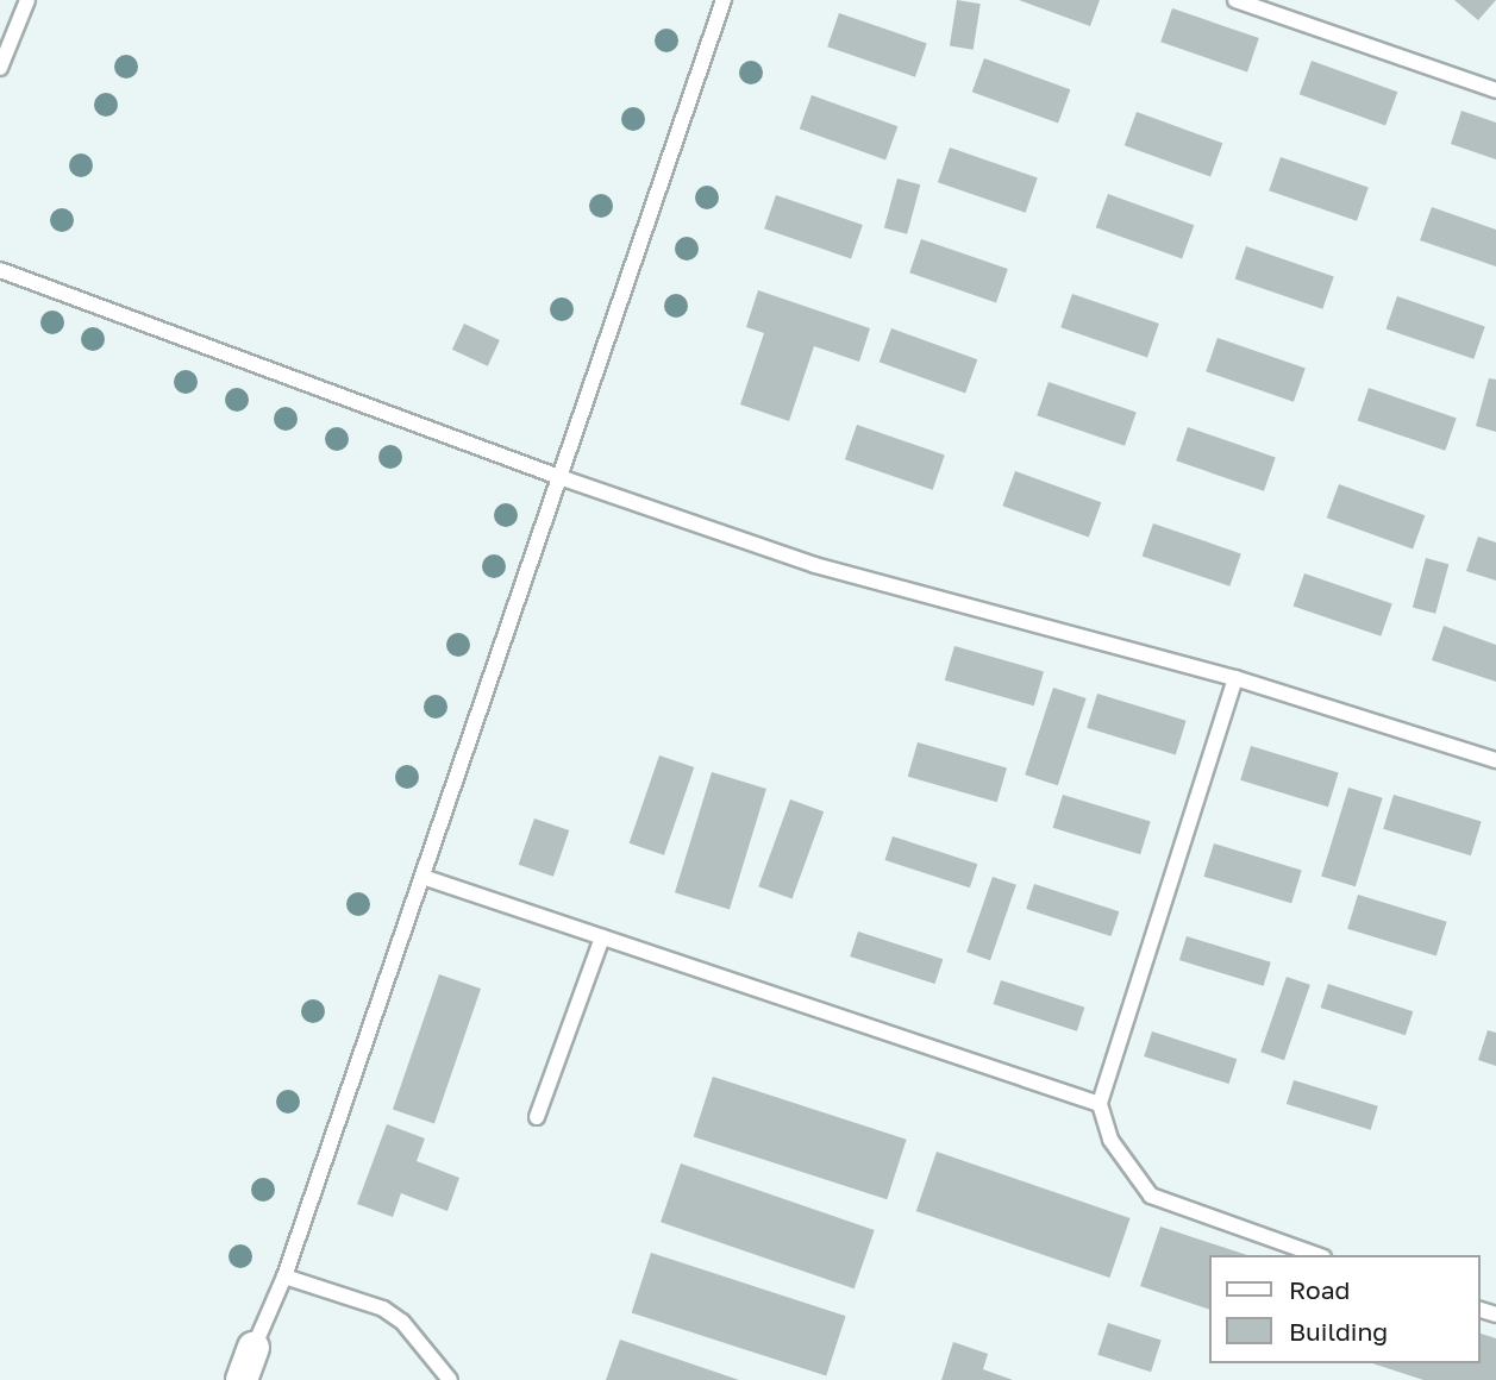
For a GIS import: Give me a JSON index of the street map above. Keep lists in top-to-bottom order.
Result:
{
  "legend": ["Road", "Building"]
}
